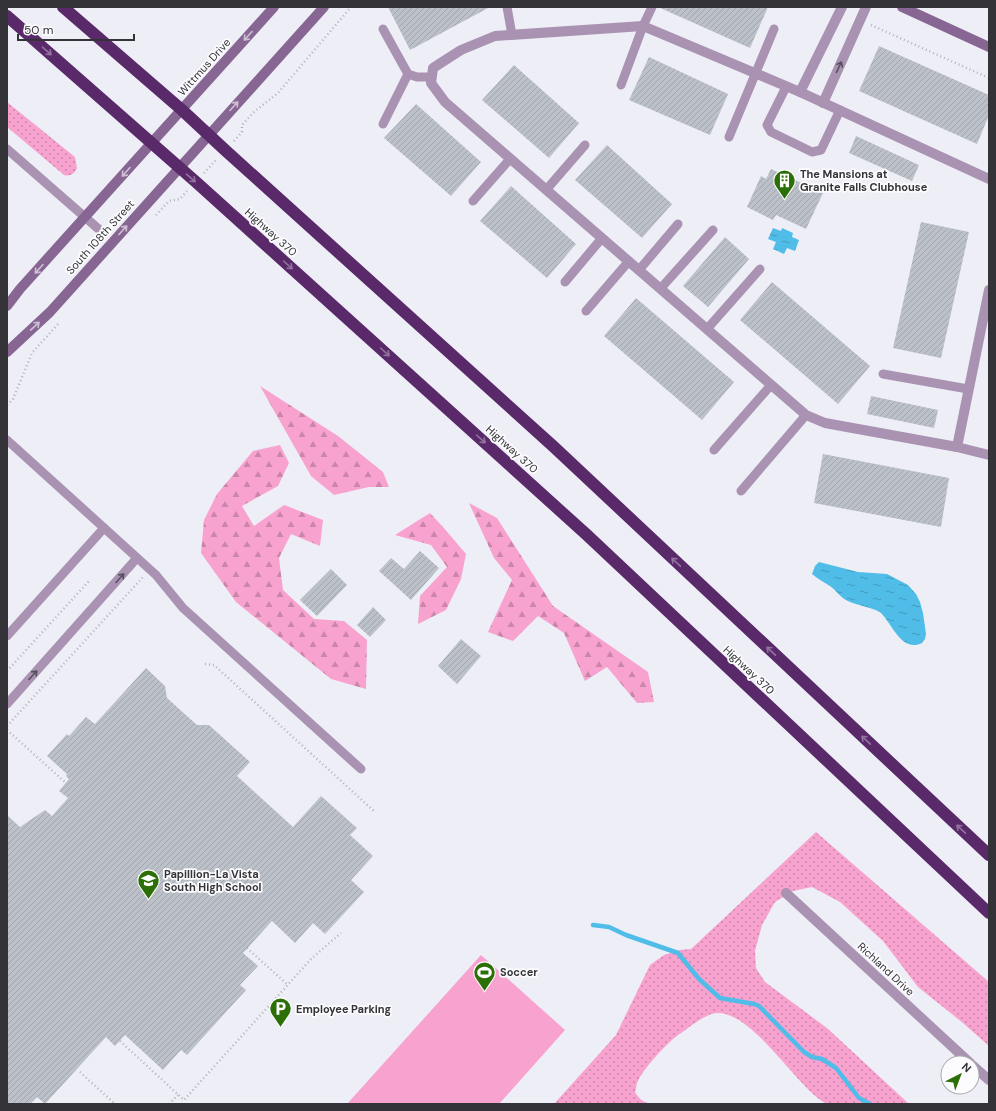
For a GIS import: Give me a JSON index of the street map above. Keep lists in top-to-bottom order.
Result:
{
  "streets": {
    "highway": ["Highway 370"],
    "street": ["Wittmus Drive", "South 108th Street", "Richland Drive"]
  },
  "crossings": [
    ["Wittmus Drive", "Highway 370"],
    ["Highway 370", "South 108th Street"]
  ],
  "places": {
    "building": ["The Mansions at Granite Falls Clubhouse"],
    "school or university": ["Papillion-La Vista South High School"],
    "sports": ["Soccer"],
    "parking": ["Employee Parking"]
  },
  "scale_bar": "50 m",
  "north": "top right"
}
